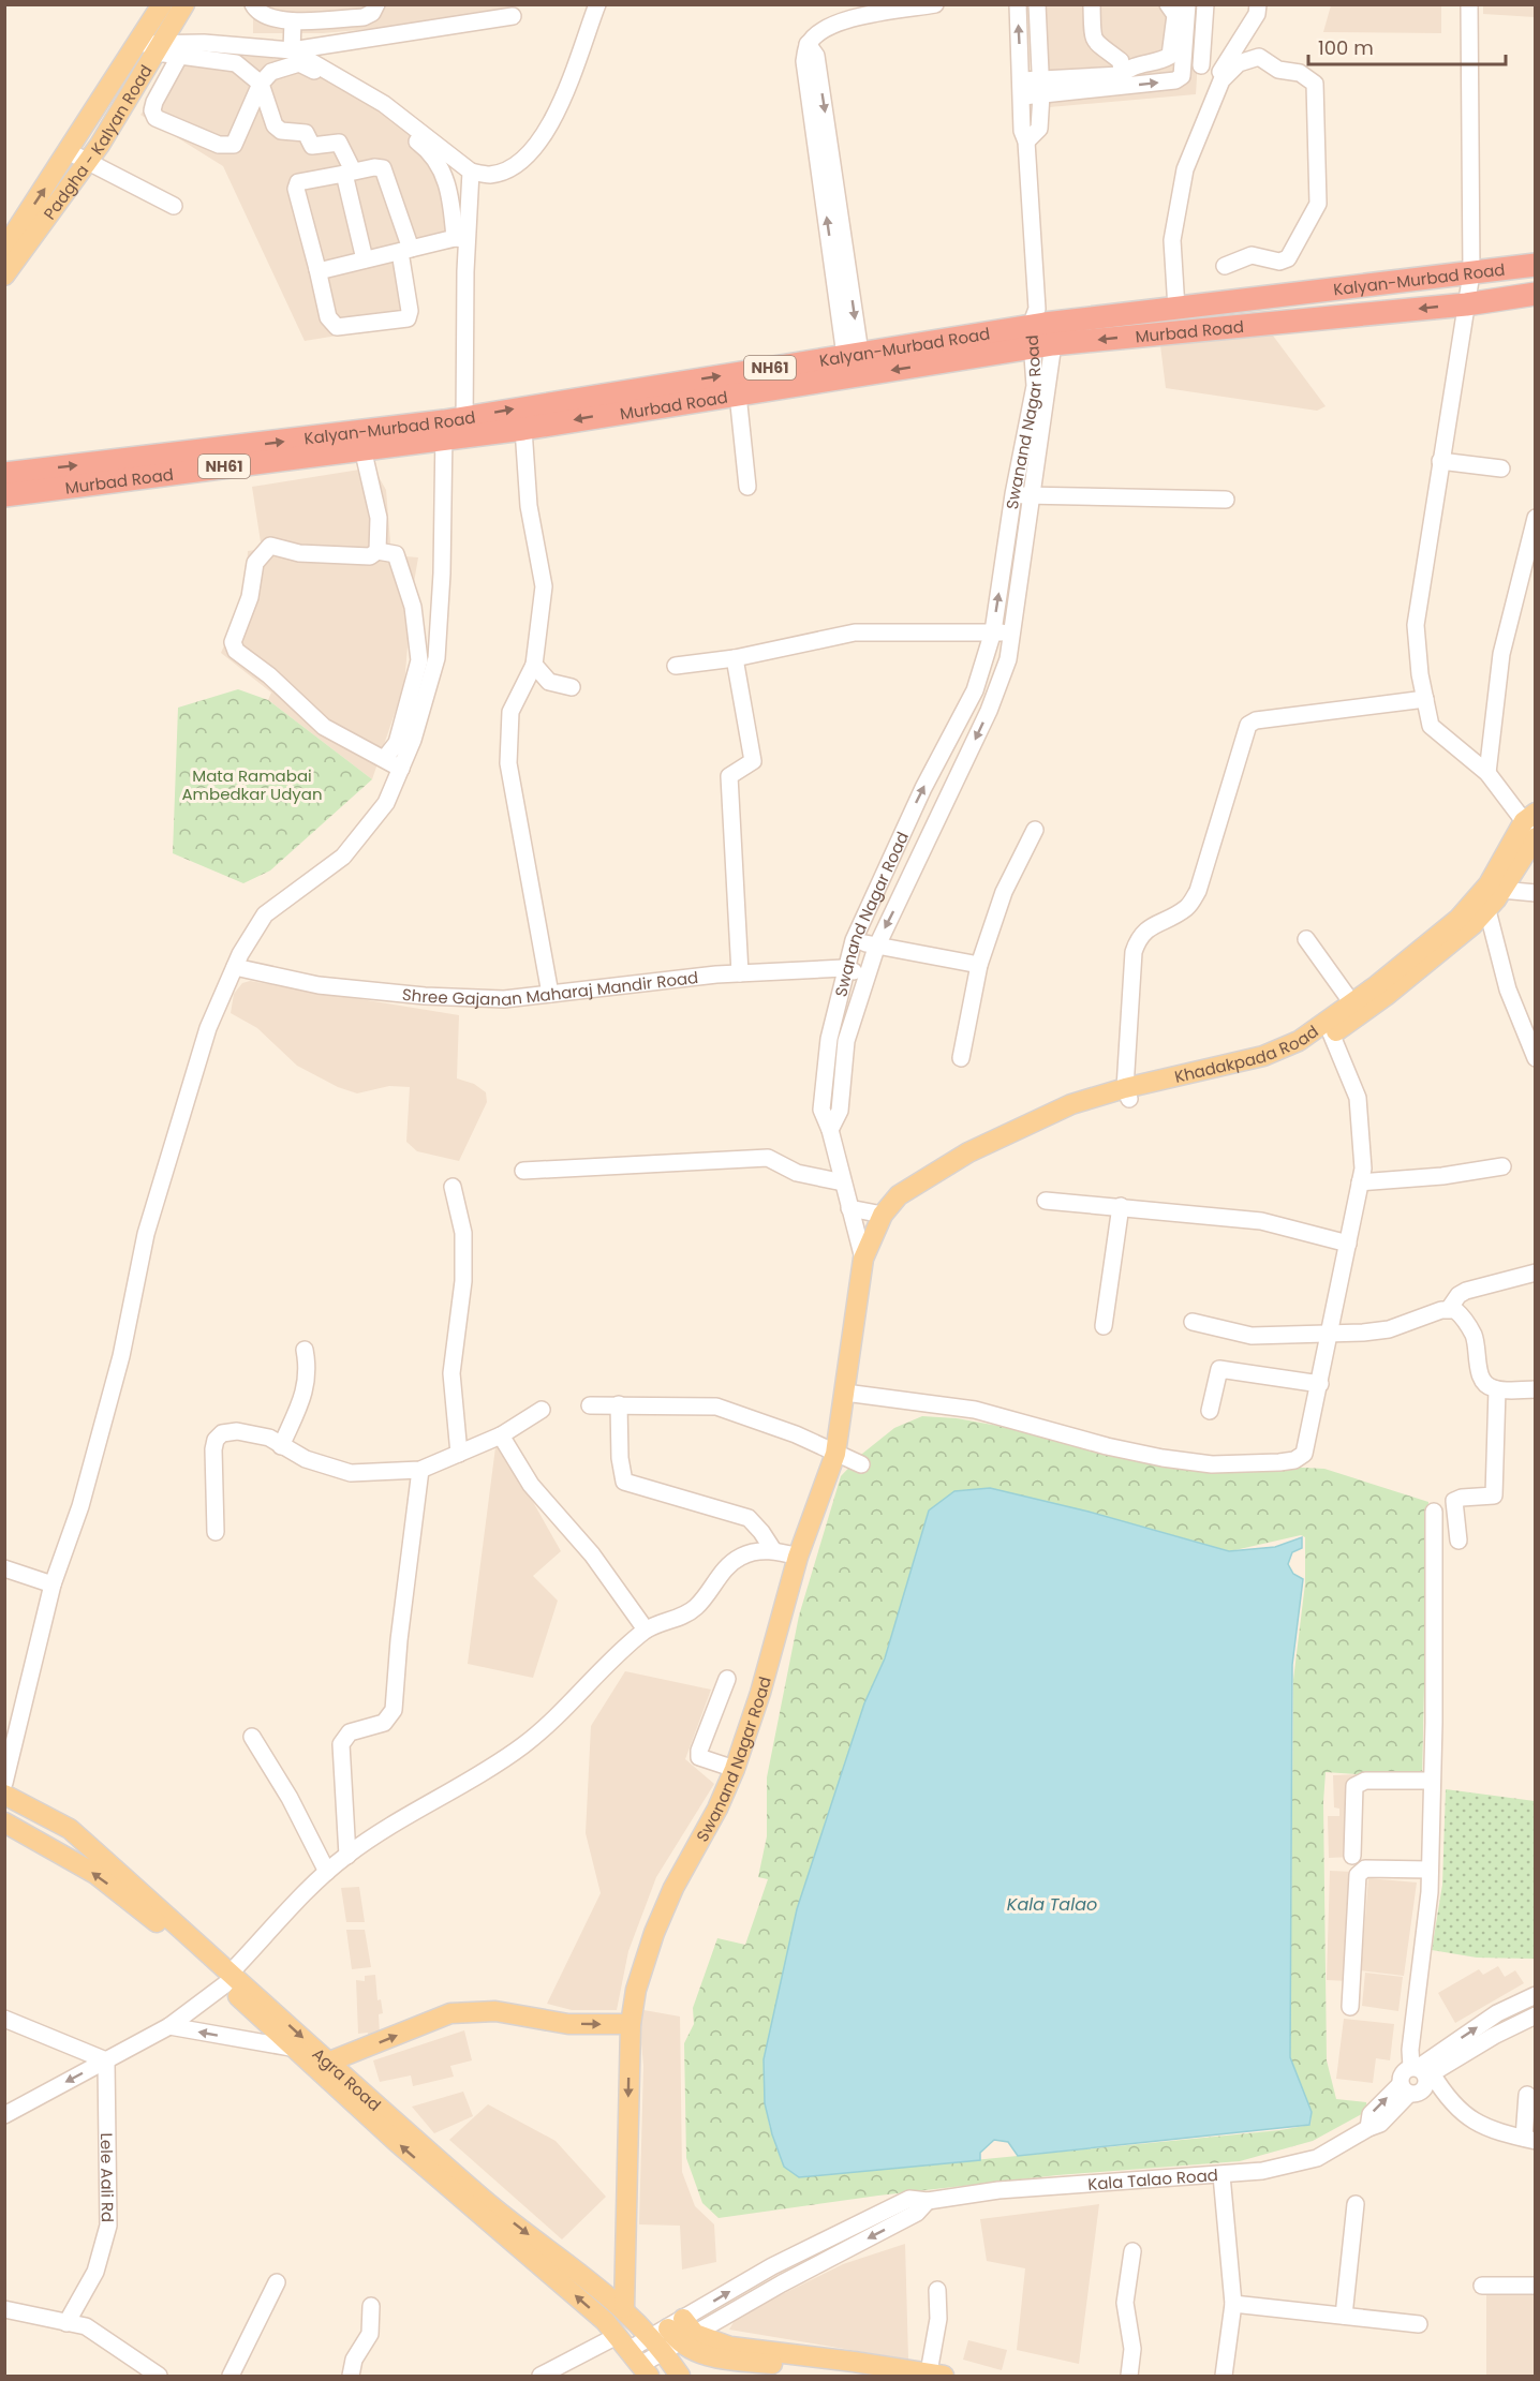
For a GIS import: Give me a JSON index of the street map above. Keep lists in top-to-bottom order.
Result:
{
  "streets": {
    "highway": ["Kalyan-Murbad Road", "Murbad Road", "NH61"],
    "main road": [
      "Padgha - Kalyan Road",
      "Swanand Nagar Road",
      "Khadakpada Road",
      "Agra Road"
    ],
    "street": ["Shree Gajanan Maharaj Mandir Road", "Lele Aali Rd", "Kala Talao Road"]
  },
  "crossings": [
    ["Kalyan-Murbad Road", "Murbad Road"],
    ["Kalyan-Murbad Road", "Swanand Nagar Road"],
    ["Murbad Road", "Swanand Nagar Road"],
    ["Swanand Nagar Road", "Shree Gajanan Maharaj Mandir Road"],
    ["Swanand Nagar Road", "Agra Road"],
    ["Agra Road", "Kala Talao Road"]
  ],
  "one_way": ["Kalyan-Murbad Road", "Murbad Road"],
  "water": ["Kala Talao"],
  "parks": ["Mata Ramabai Ambedkar Udyan"],
  "scale_bar": "100 m"
}
